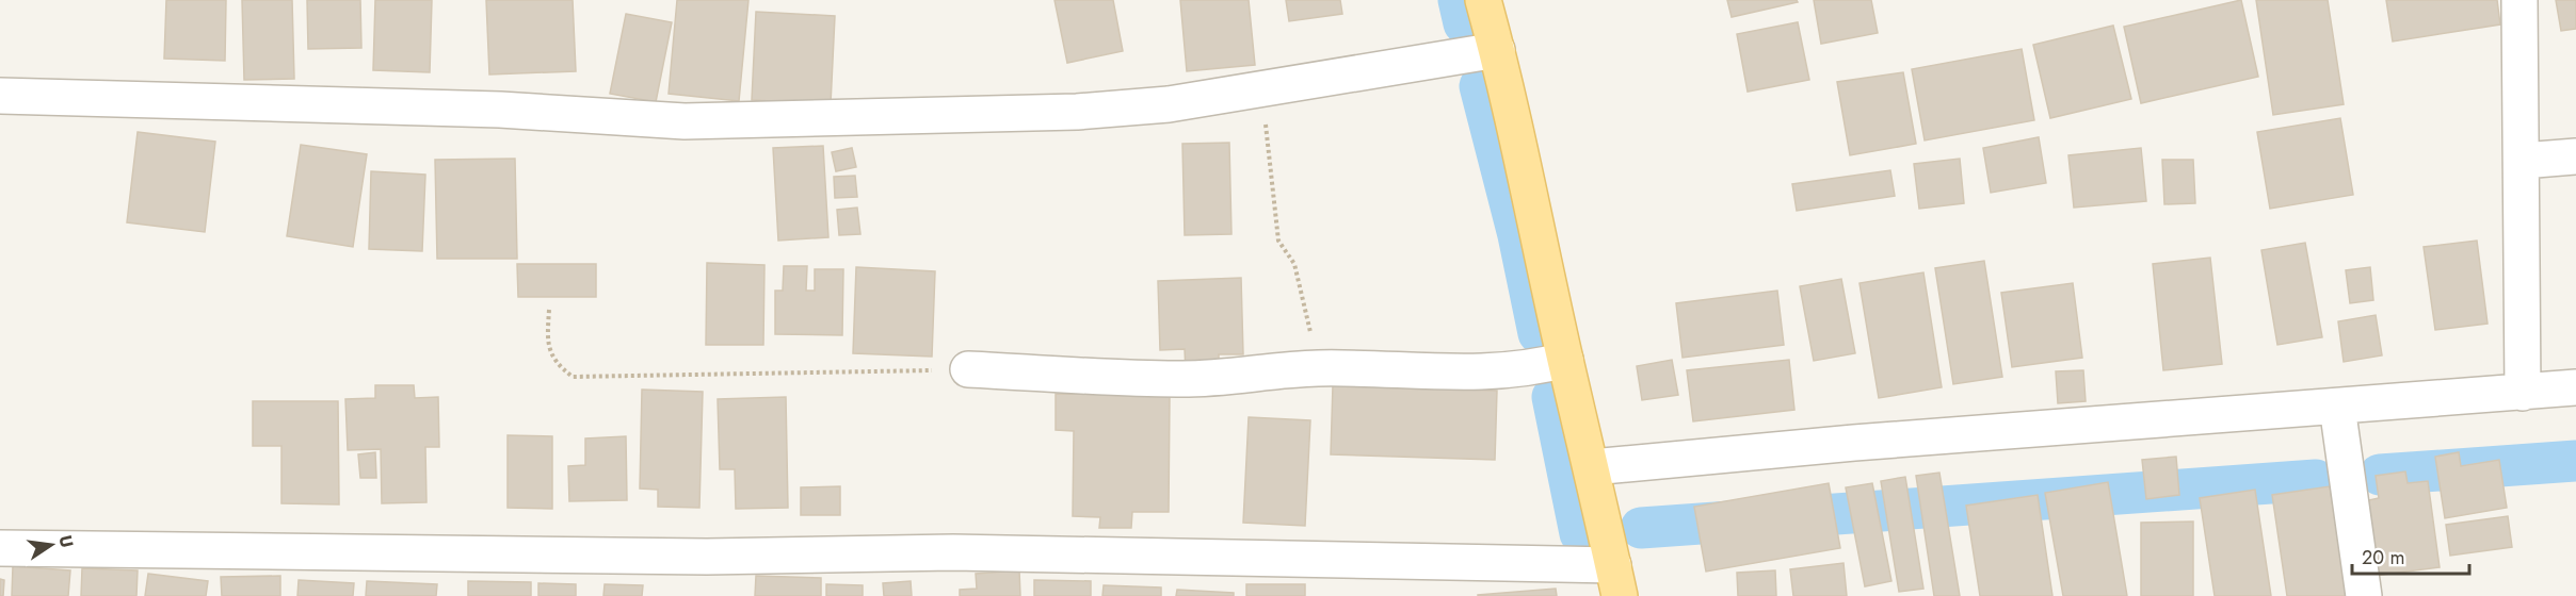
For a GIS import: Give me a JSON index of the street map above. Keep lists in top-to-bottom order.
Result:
{
  "scale_bar": "20 m",
  "north": "right"
}
